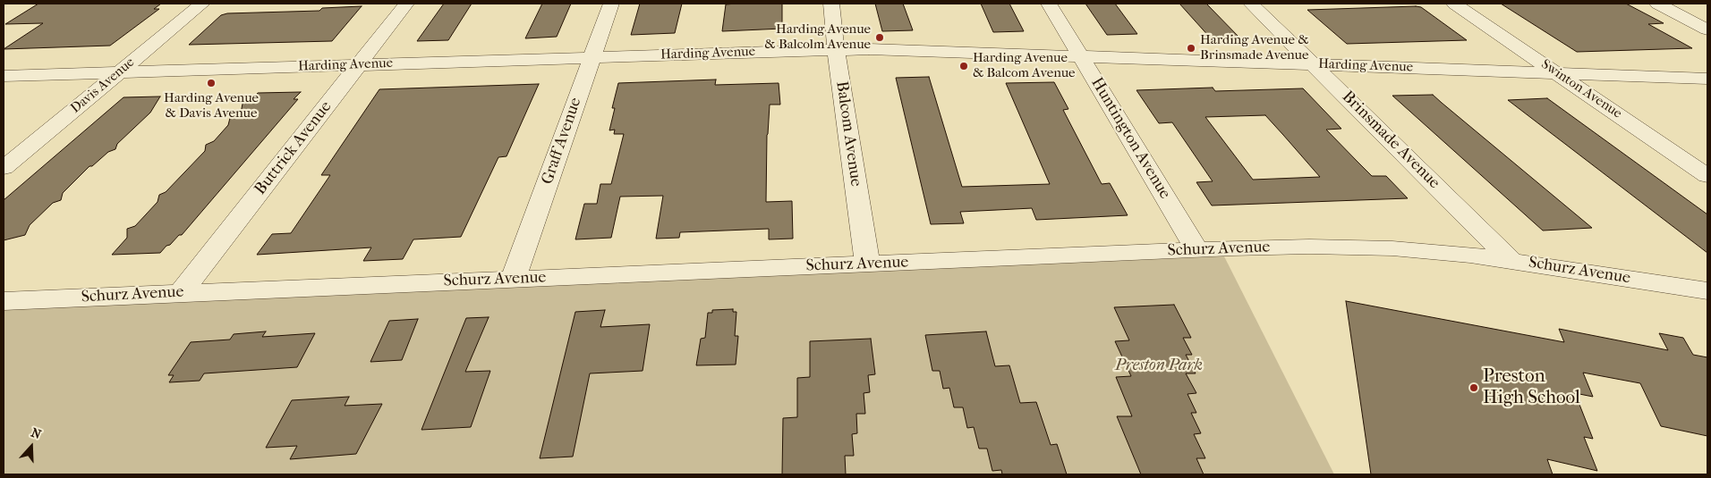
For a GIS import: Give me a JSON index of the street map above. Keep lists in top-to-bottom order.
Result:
{
  "streets": {
    "street": [
      "Harding Avenue",
      "Davis Avenue",
      "Swinton Avenue",
      "Balcom Avenue",
      "Huntington Avenue",
      "Brinsmade Avenue",
      "Graff Avenue",
      "Buttrick Avenue",
      "Schurz Avenue"
    ]
  },
  "crossings": [
    ["Harding Avenue", "Davis Avenue"],
    ["Harding Avenue", "Swinton Avenue"],
    ["Harding Avenue", "Balcom Avenue"],
    ["Harding Avenue", "Huntington Avenue"],
    ["Harding Avenue", "Brinsmade Avenue"],
    ["Harding Avenue", "Graff Avenue"],
    ["Harding Avenue", "Buttrick Avenue"],
    ["Balcom Avenue", "Schurz Avenue"],
    ["Huntington Avenue", "Schurz Avenue"],
    ["Brinsmade Avenue", "Schurz Avenue"],
    ["Graff Avenue", "Schurz Avenue"],
    ["Buttrick Avenue", "Schurz Avenue"]
  ],
  "parks": ["Preston Park"],
  "places": [
    "Harding Avenue & Balcolm Avenue",
    "Harding Avenue & Brinsmade Avenue",
    "Harding Avenue & Balcom Avenue",
    "Harding Avenue & Davis Avenue",
    "Preston High School"
  ],
  "north": "top"
}
